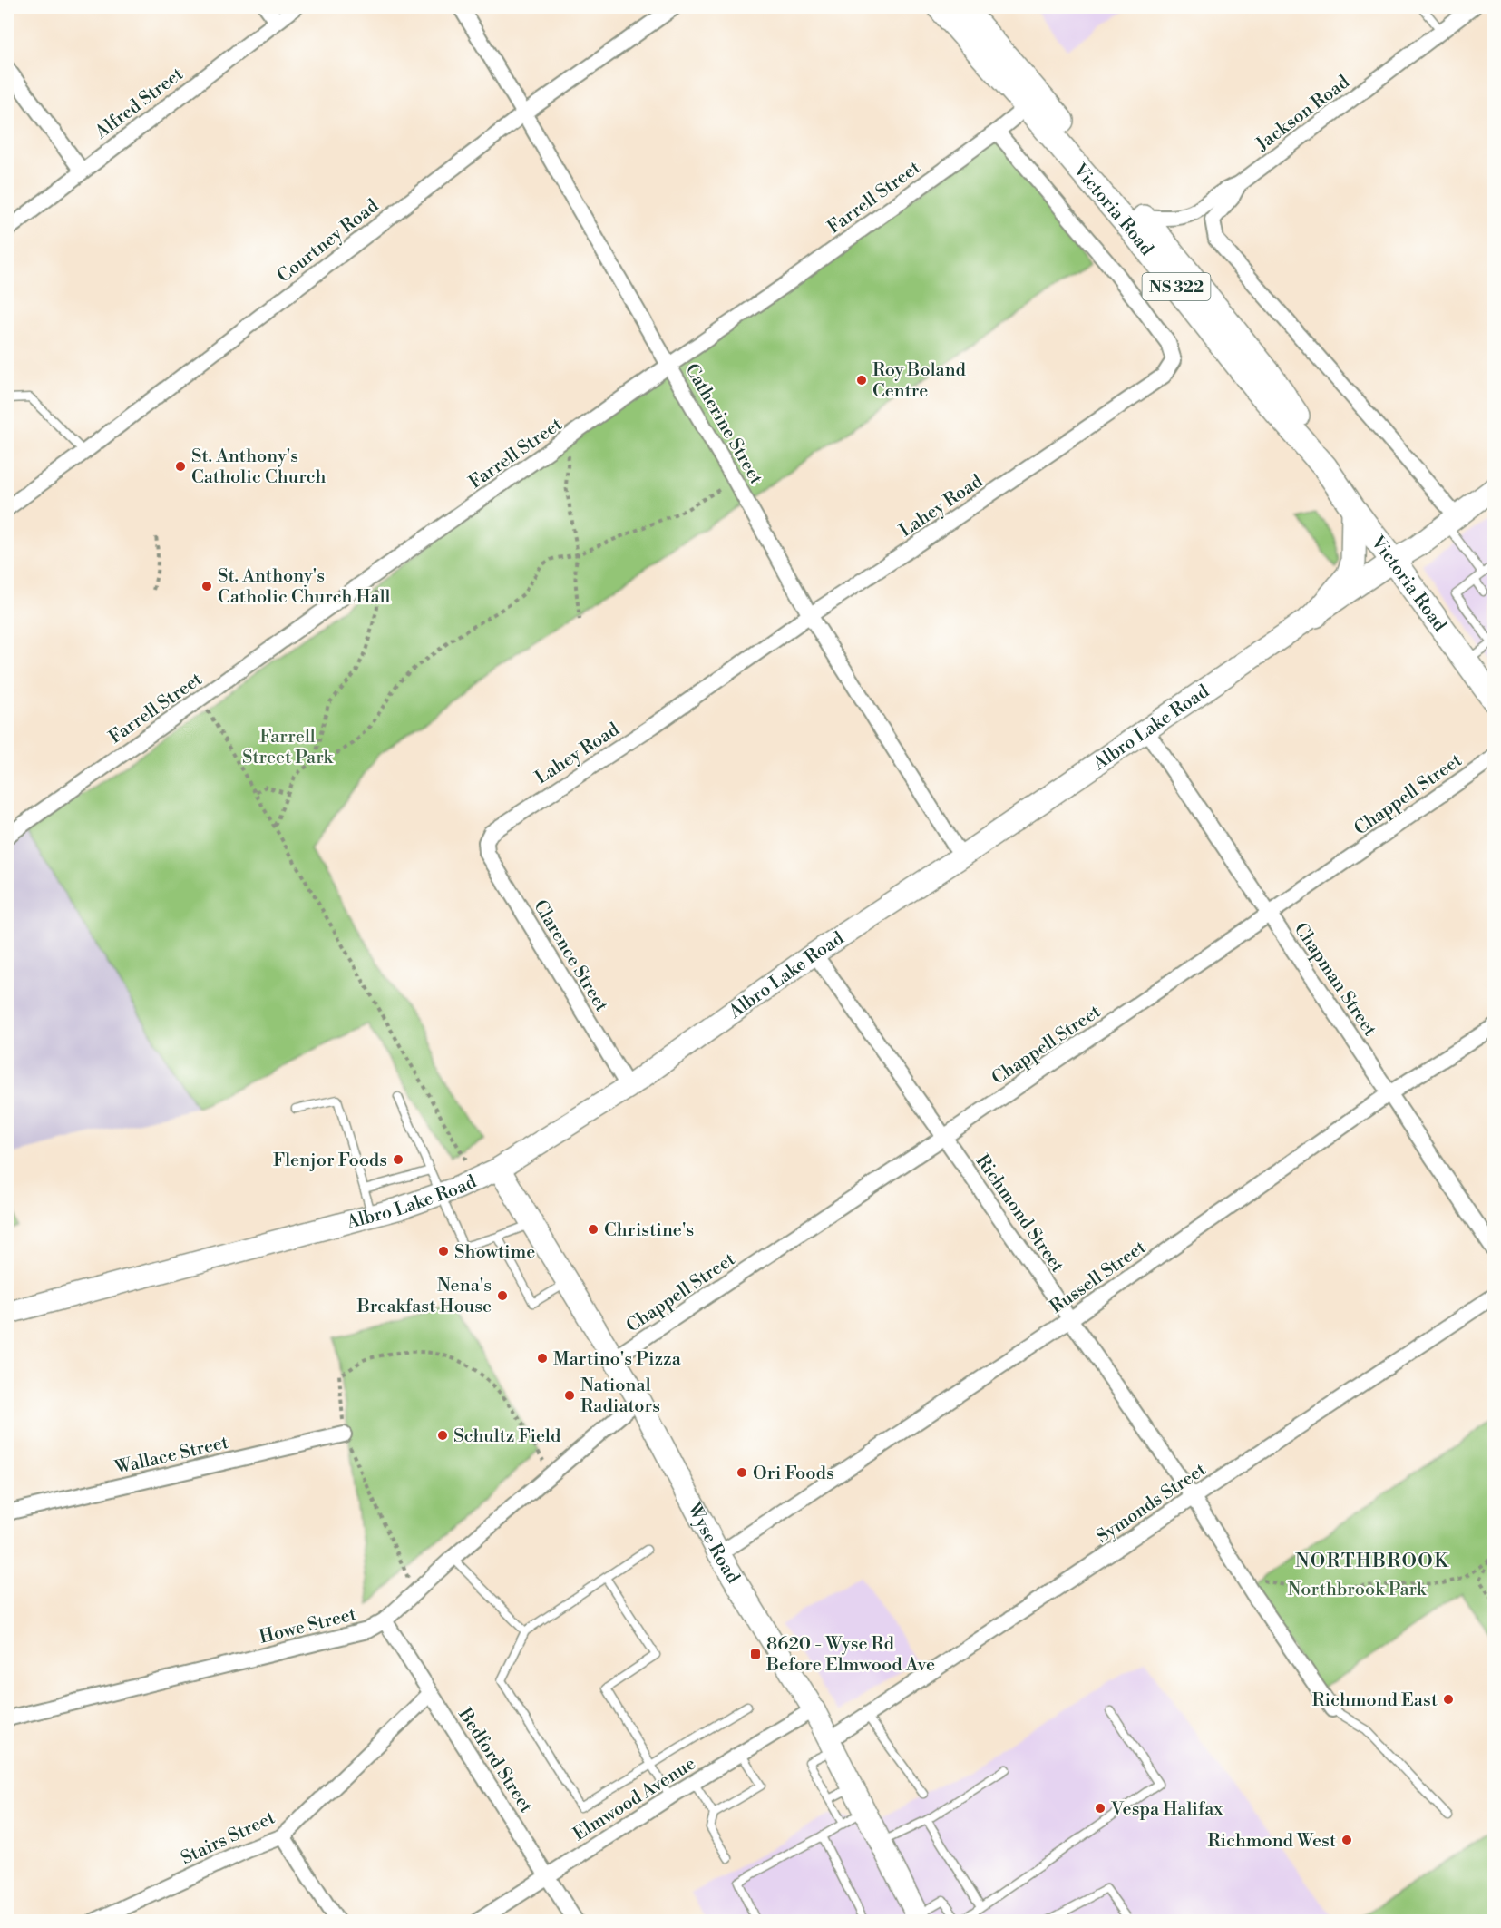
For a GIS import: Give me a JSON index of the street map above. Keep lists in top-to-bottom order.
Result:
{
  "streets": {
    "main road": [
      "Victoria Road",
      "NS 322",
      "Albro Lake Road",
      "Wyse Road"
    ],
    "street": [
      "Alfred Street",
      "Jackson Road",
      "Farrell Street",
      "Courtney Road",
      "Catherine Street",
      "Lahey Road",
      "Chappell Street",
      "Clarence Street",
      "Chapman Street",
      "Richmond Street",
      "Russell Street",
      "Wallace Street",
      "Symonds Street",
      "Howe Street",
      "Bedford Street",
      "Elmwood Avenue",
      "Stairs Street"
    ]
  },
  "crossings": [
    ["Jackson Road", "Victoria Road"],
    ["Farrell Street", "Victoria Road"],
    ["Farrell Street", "Catherine Street"],
    ["Farrell Street", "Lahey Road"],
    ["Victoria Road", "Albro Lake Road"],
    ["Courtney Road", "Catherine Street"],
    ["Catherine Street", "Lahey Road"],
    ["Catherine Street", "Albro Lake Road"],
    ["Lahey Road", "Clarence Street"],
    ["Albro Lake Road", "Clarence Street"],
    ["Albro Lake Road", "Chapman Street"],
    ["Albro Lake Road", "Richmond Street"],
    ["Albro Lake Road", "Wyse Road"],
    ["Chappell Street", "Chapman Street"],
    ["Chappell Street", "Richmond Street"],
    ["Chappell Street", "Wyse Road"],
    ["Chapman Street", "Russell Street"],
    ["Richmond Street", "Russell Street"],
    ["Richmond Street", "Symonds Street"],
    ["Russell Street", "Wyse Road"],
    ["Symonds Street", "Wyse Road"],
    ["Wyse Road", "Howe Street"],
    ["Wyse Road", "Elmwood Avenue"],
    ["Howe Street", "Bedford Street"],
    ["Bedford Street", "Elmwood Avenue"],
    ["Bedford Street", "Stairs Street"]
  ],
  "districts": ["NORTHBROOK"],
  "parks": ["Farrell Street Park", "Northbrook Park"],
  "places": {
    "other": [
      "Roy Boland Centre",
      "St. Anthony's Catholic Church",
      "St. Anthony's Catholic Church Hall",
      "Flenjor Foods",
      "Christine's",
      "Showtime",
      "Nena's Breakfast House",
      "Martino's Pizza",
      "National Radiators",
      "Schultz Field",
      "Ori Foods",
      "Richmond East",
      "Vespa Halifax",
      "Richmond West"
    ],
    "transit": ["8620 - Wyse Rd Before Elmwood Ave"]
  }
}
